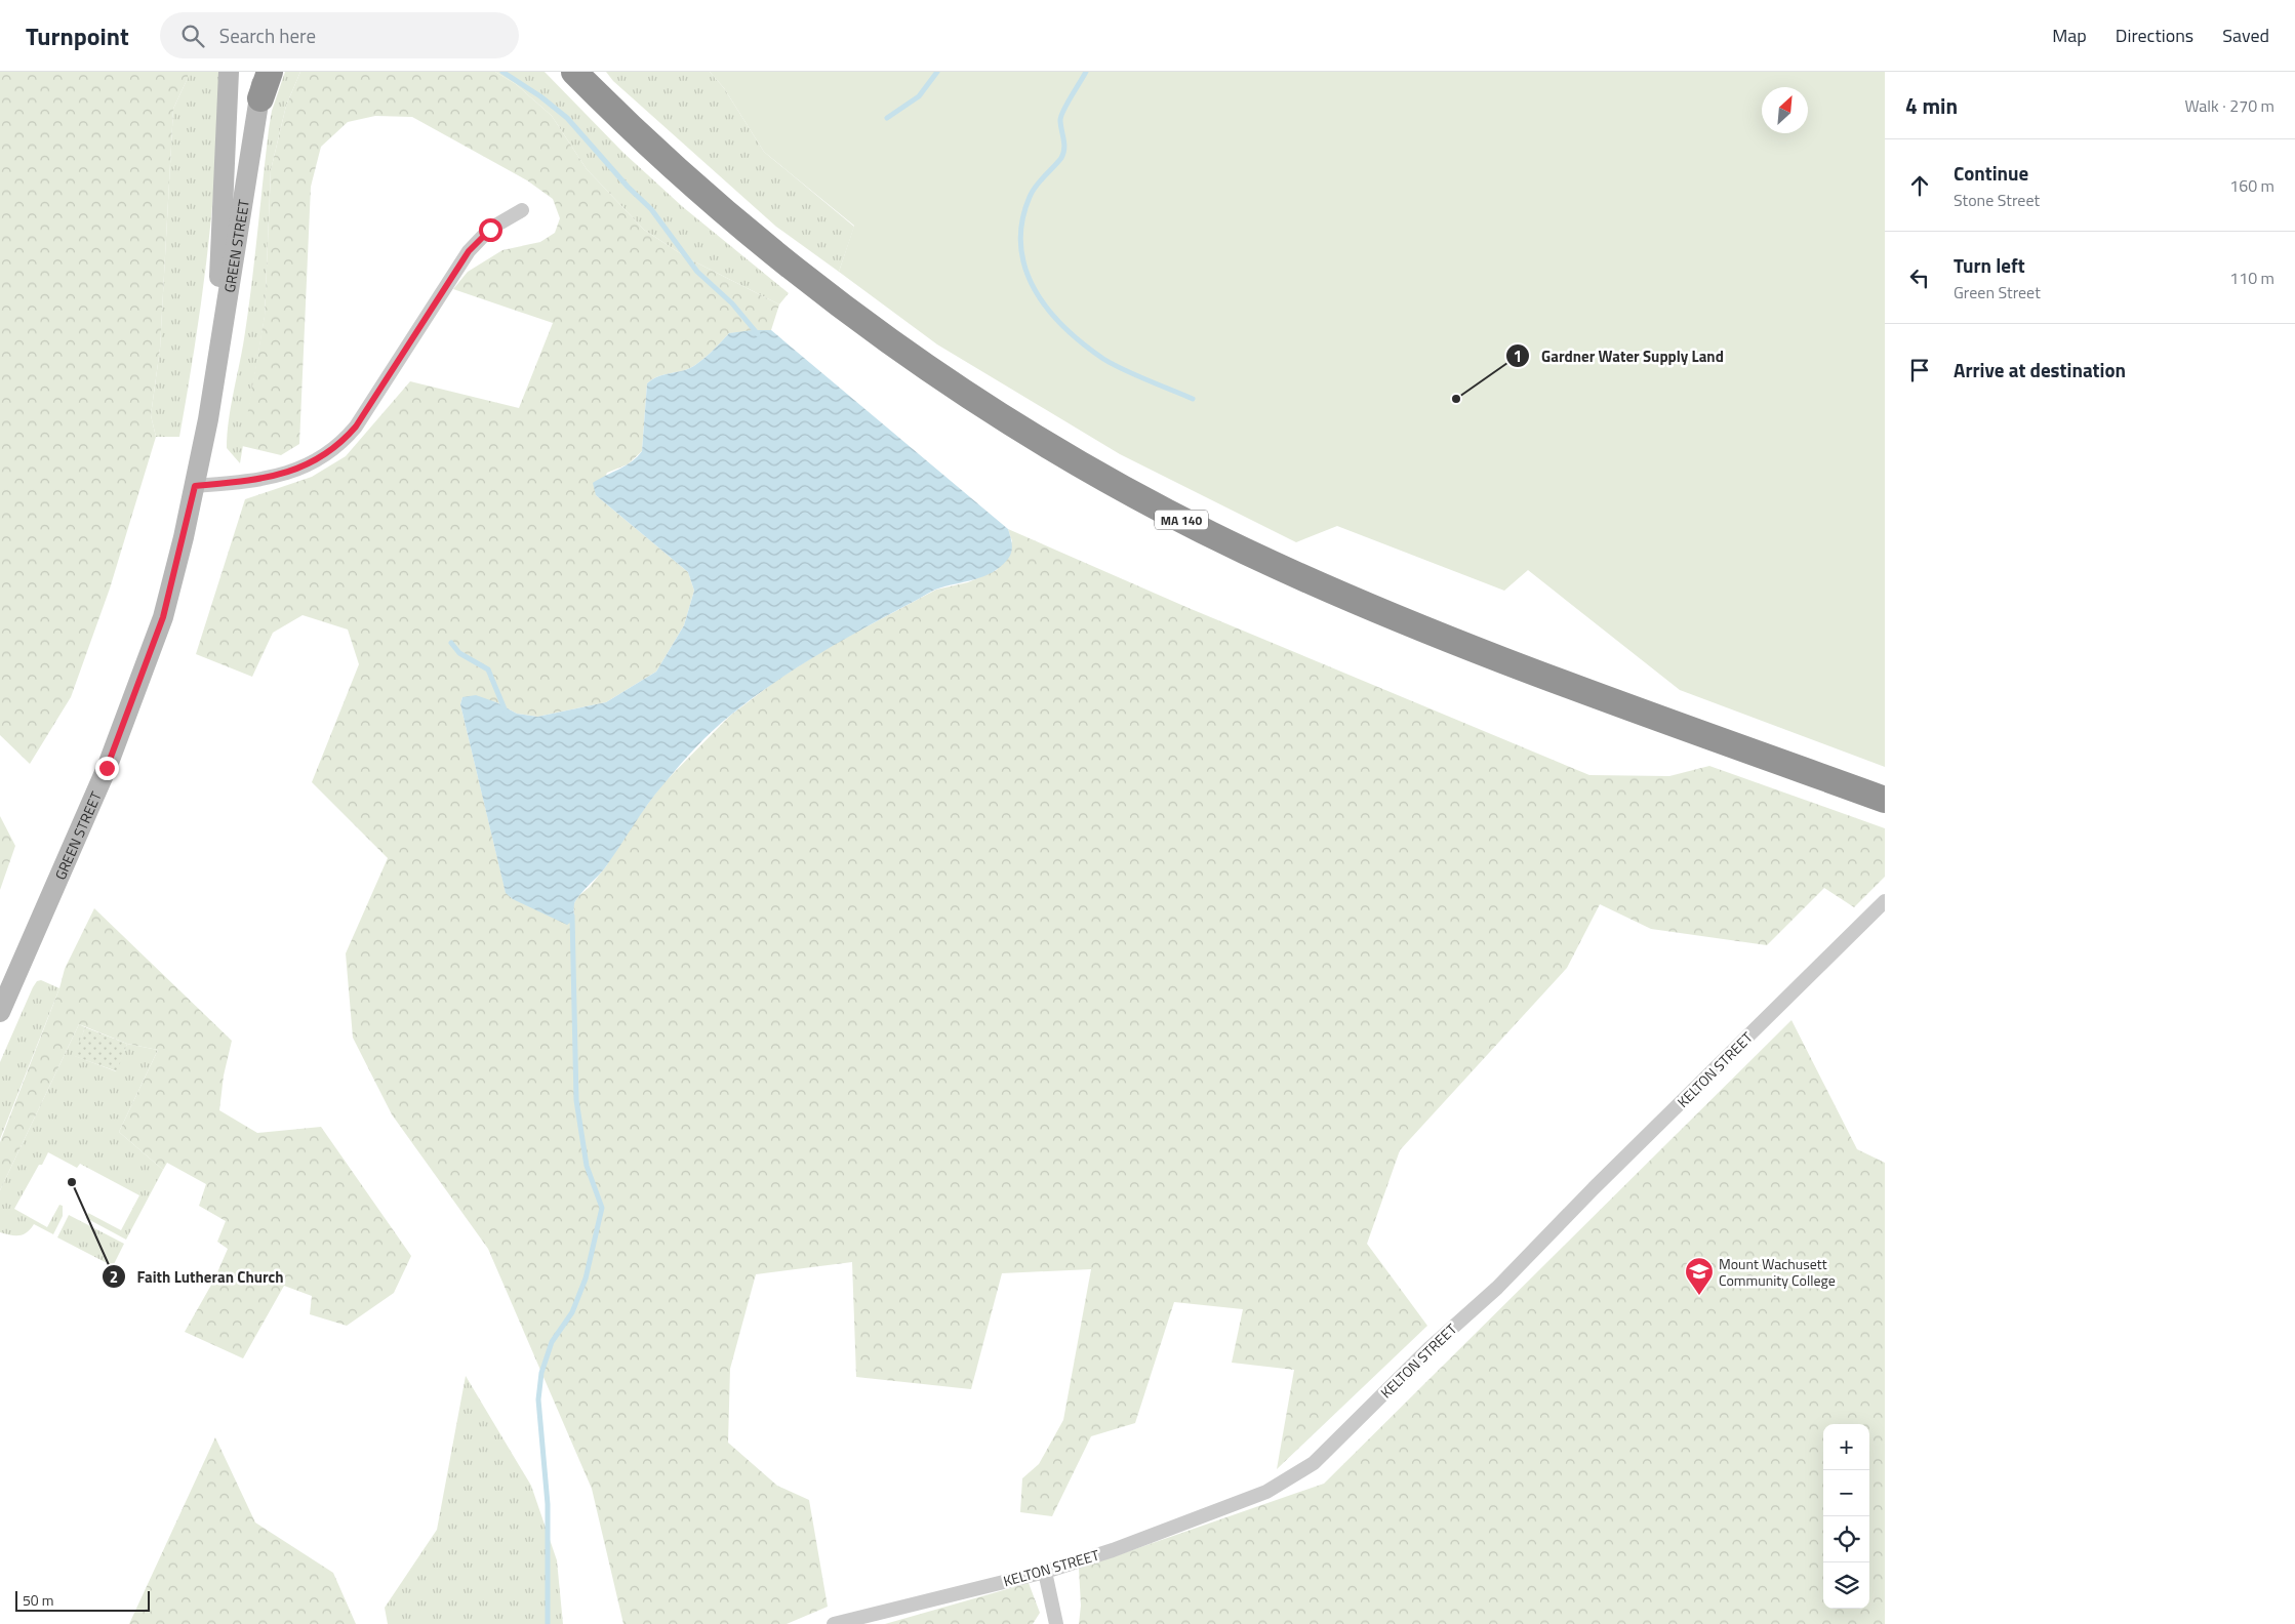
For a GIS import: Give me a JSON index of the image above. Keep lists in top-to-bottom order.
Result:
{
  "streets": {
    "highway": ["MA 140"],
    "street": ["GREEN STREET", "KELTON STREET"]
  },
  "places": {
    "other": ["Gardner Water Supply Land", "Faith Lutheran Church"],
    "school or university": ["Mount Wachusett Community College"]
  },
  "scale_bar": "50 m",
  "north": "top right",
  "page": {
    "header": "Turnpoint",
    "search": "Search here",
    "nav": ["Map", "Directions", "Saved"],
    "heading": ["4 min", "Walk · 270 m"],
    "list": [
      ["Continue", "Stone Street", "160 m"],
      ["Turn left", "Green Street", "110 m"],
      "Arrive at destination"
    ],
    "map_buttons": ["+", "−"],
    "scale": "50 m"
  }
}
